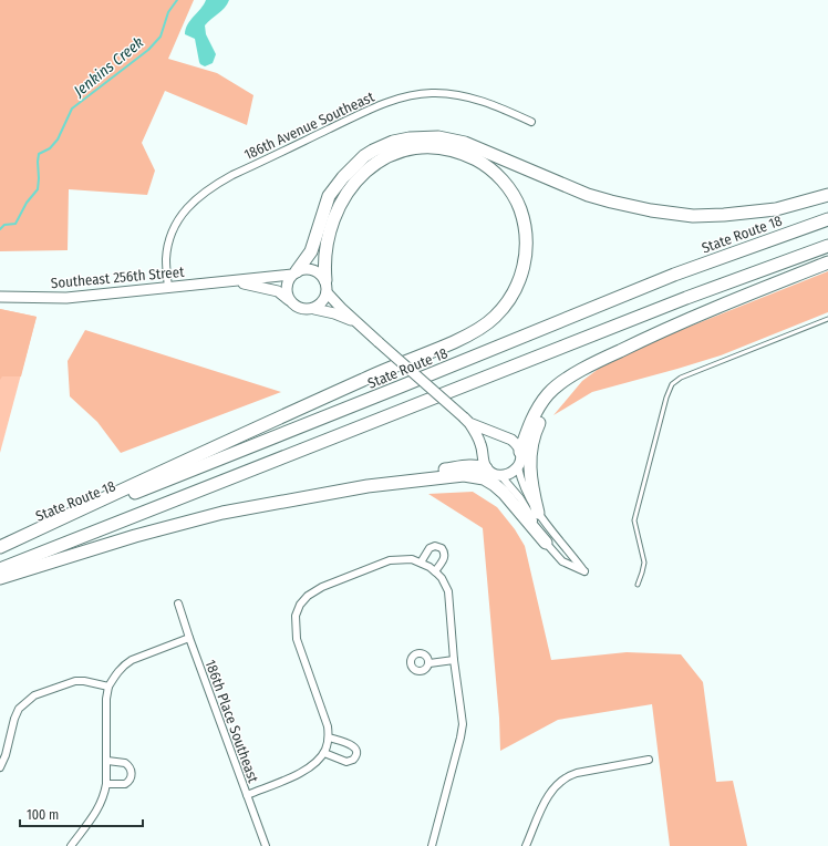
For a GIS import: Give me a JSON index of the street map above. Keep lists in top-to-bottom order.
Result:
{
  "streets": {
    "highway": ["State Route 18"],
    "main road": ["Southeast 256th Street"],
    "street": ["186th Avenue Southeast", "186th Place Southeast"]
  },
  "crossings": [
    ["186th Avenue Southeast", "Southeast 256th Street"]
  ],
  "water": ["Jenkins Creek"],
  "scale_bar": "100 m"
}
